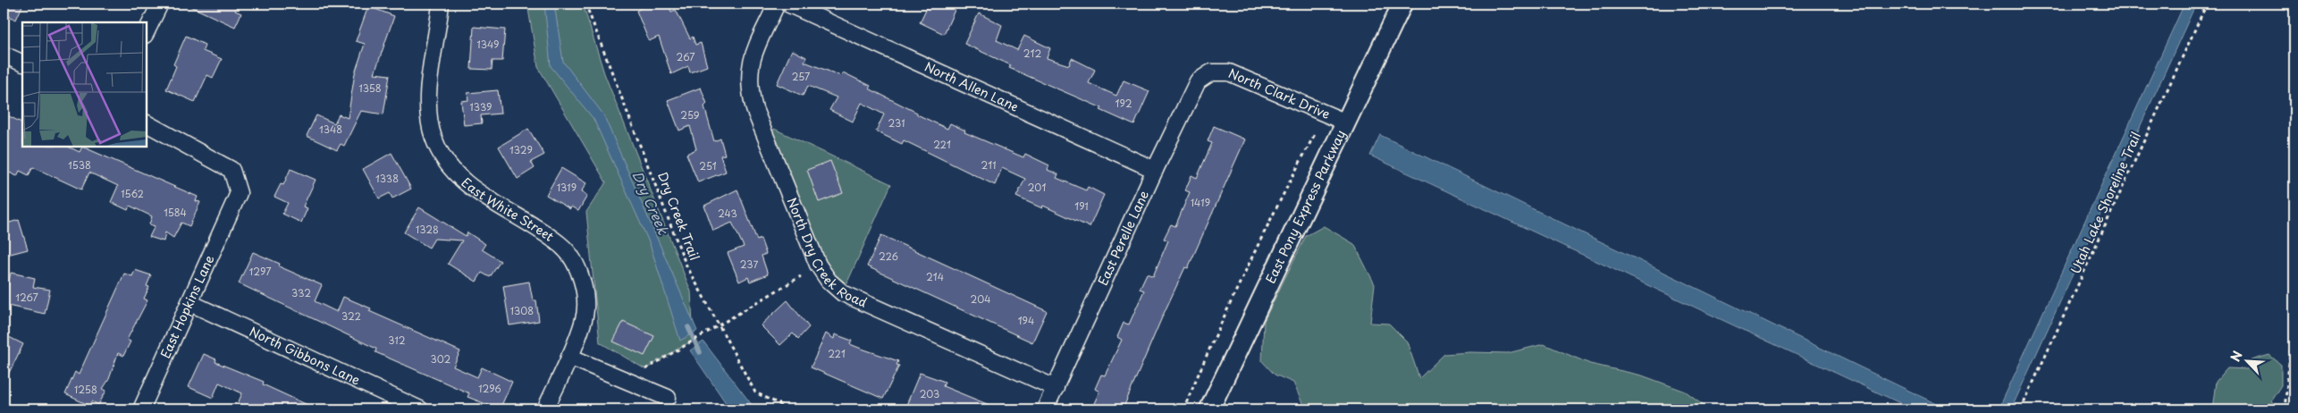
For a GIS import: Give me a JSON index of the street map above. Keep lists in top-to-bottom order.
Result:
{
  "streets": {
    "street": [
      "North Allen Lane",
      "North Clark Drive",
      "East Pony Express Parkway",
      "East White Street",
      "East Perelle Lane",
      "North Dry Creek Road",
      "East Hopkins Lane",
      "North Gibbons Lane"
    ],
    "path": ["Utah Lake Shoreline Trail", "Dry Creek Trail"]
  },
  "crossings": [
    ["North Allen Lane", "East Perelle Lane"],
    ["North Clark Drive", "East Pony Express Parkway"],
    ["North Clark Drive", "East Perelle Lane"],
    ["East Perelle Lane", "North Dry Creek Road"],
    ["East Hopkins Lane", "North Gibbons Lane"]
  ],
  "water": ["Dry Creek"],
  "house_numbers": [
    "1349",
    "212",
    "267",
    "257",
    "1358",
    "192",
    "1339",
    "259",
    "231",
    "1348",
    "221",
    "1329",
    "1538",
    "211",
    "251",
    "1338",
    "1319",
    "201",
    "1562",
    "1419",
    "191",
    "1584",
    "243",
    "1328",
    "226",
    "237",
    "1297",
    "214",
    "332",
    "1267",
    "204",
    "1308",
    "322",
    "194",
    "312",
    "221",
    "302",
    "1296",
    "1258",
    "203"
  ],
  "north": "top left"
}
